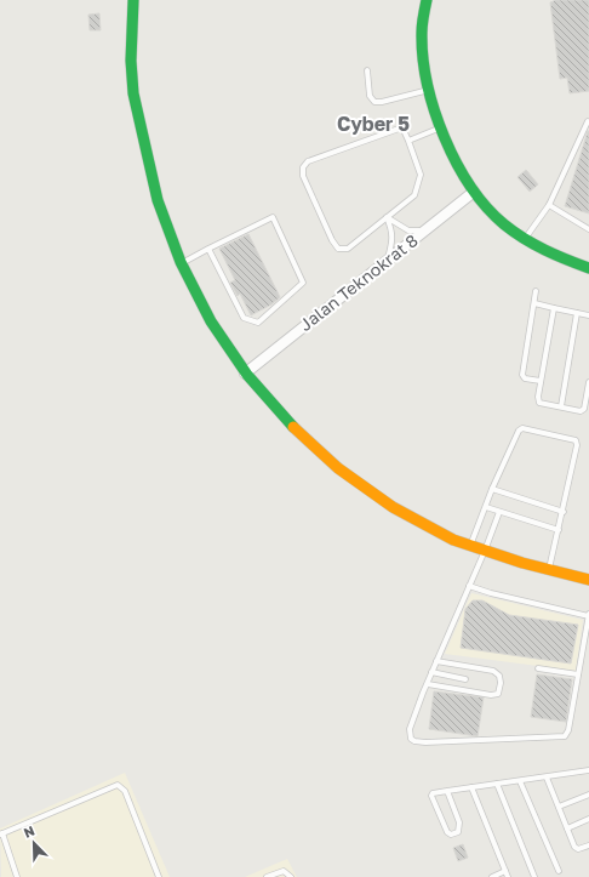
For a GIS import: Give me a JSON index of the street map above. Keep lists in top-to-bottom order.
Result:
{
  "streets": {
    "street": ["Jalan Teknokrat 8"]
  },
  "districts": ["Cyber 5"],
  "north": "top left"
}
